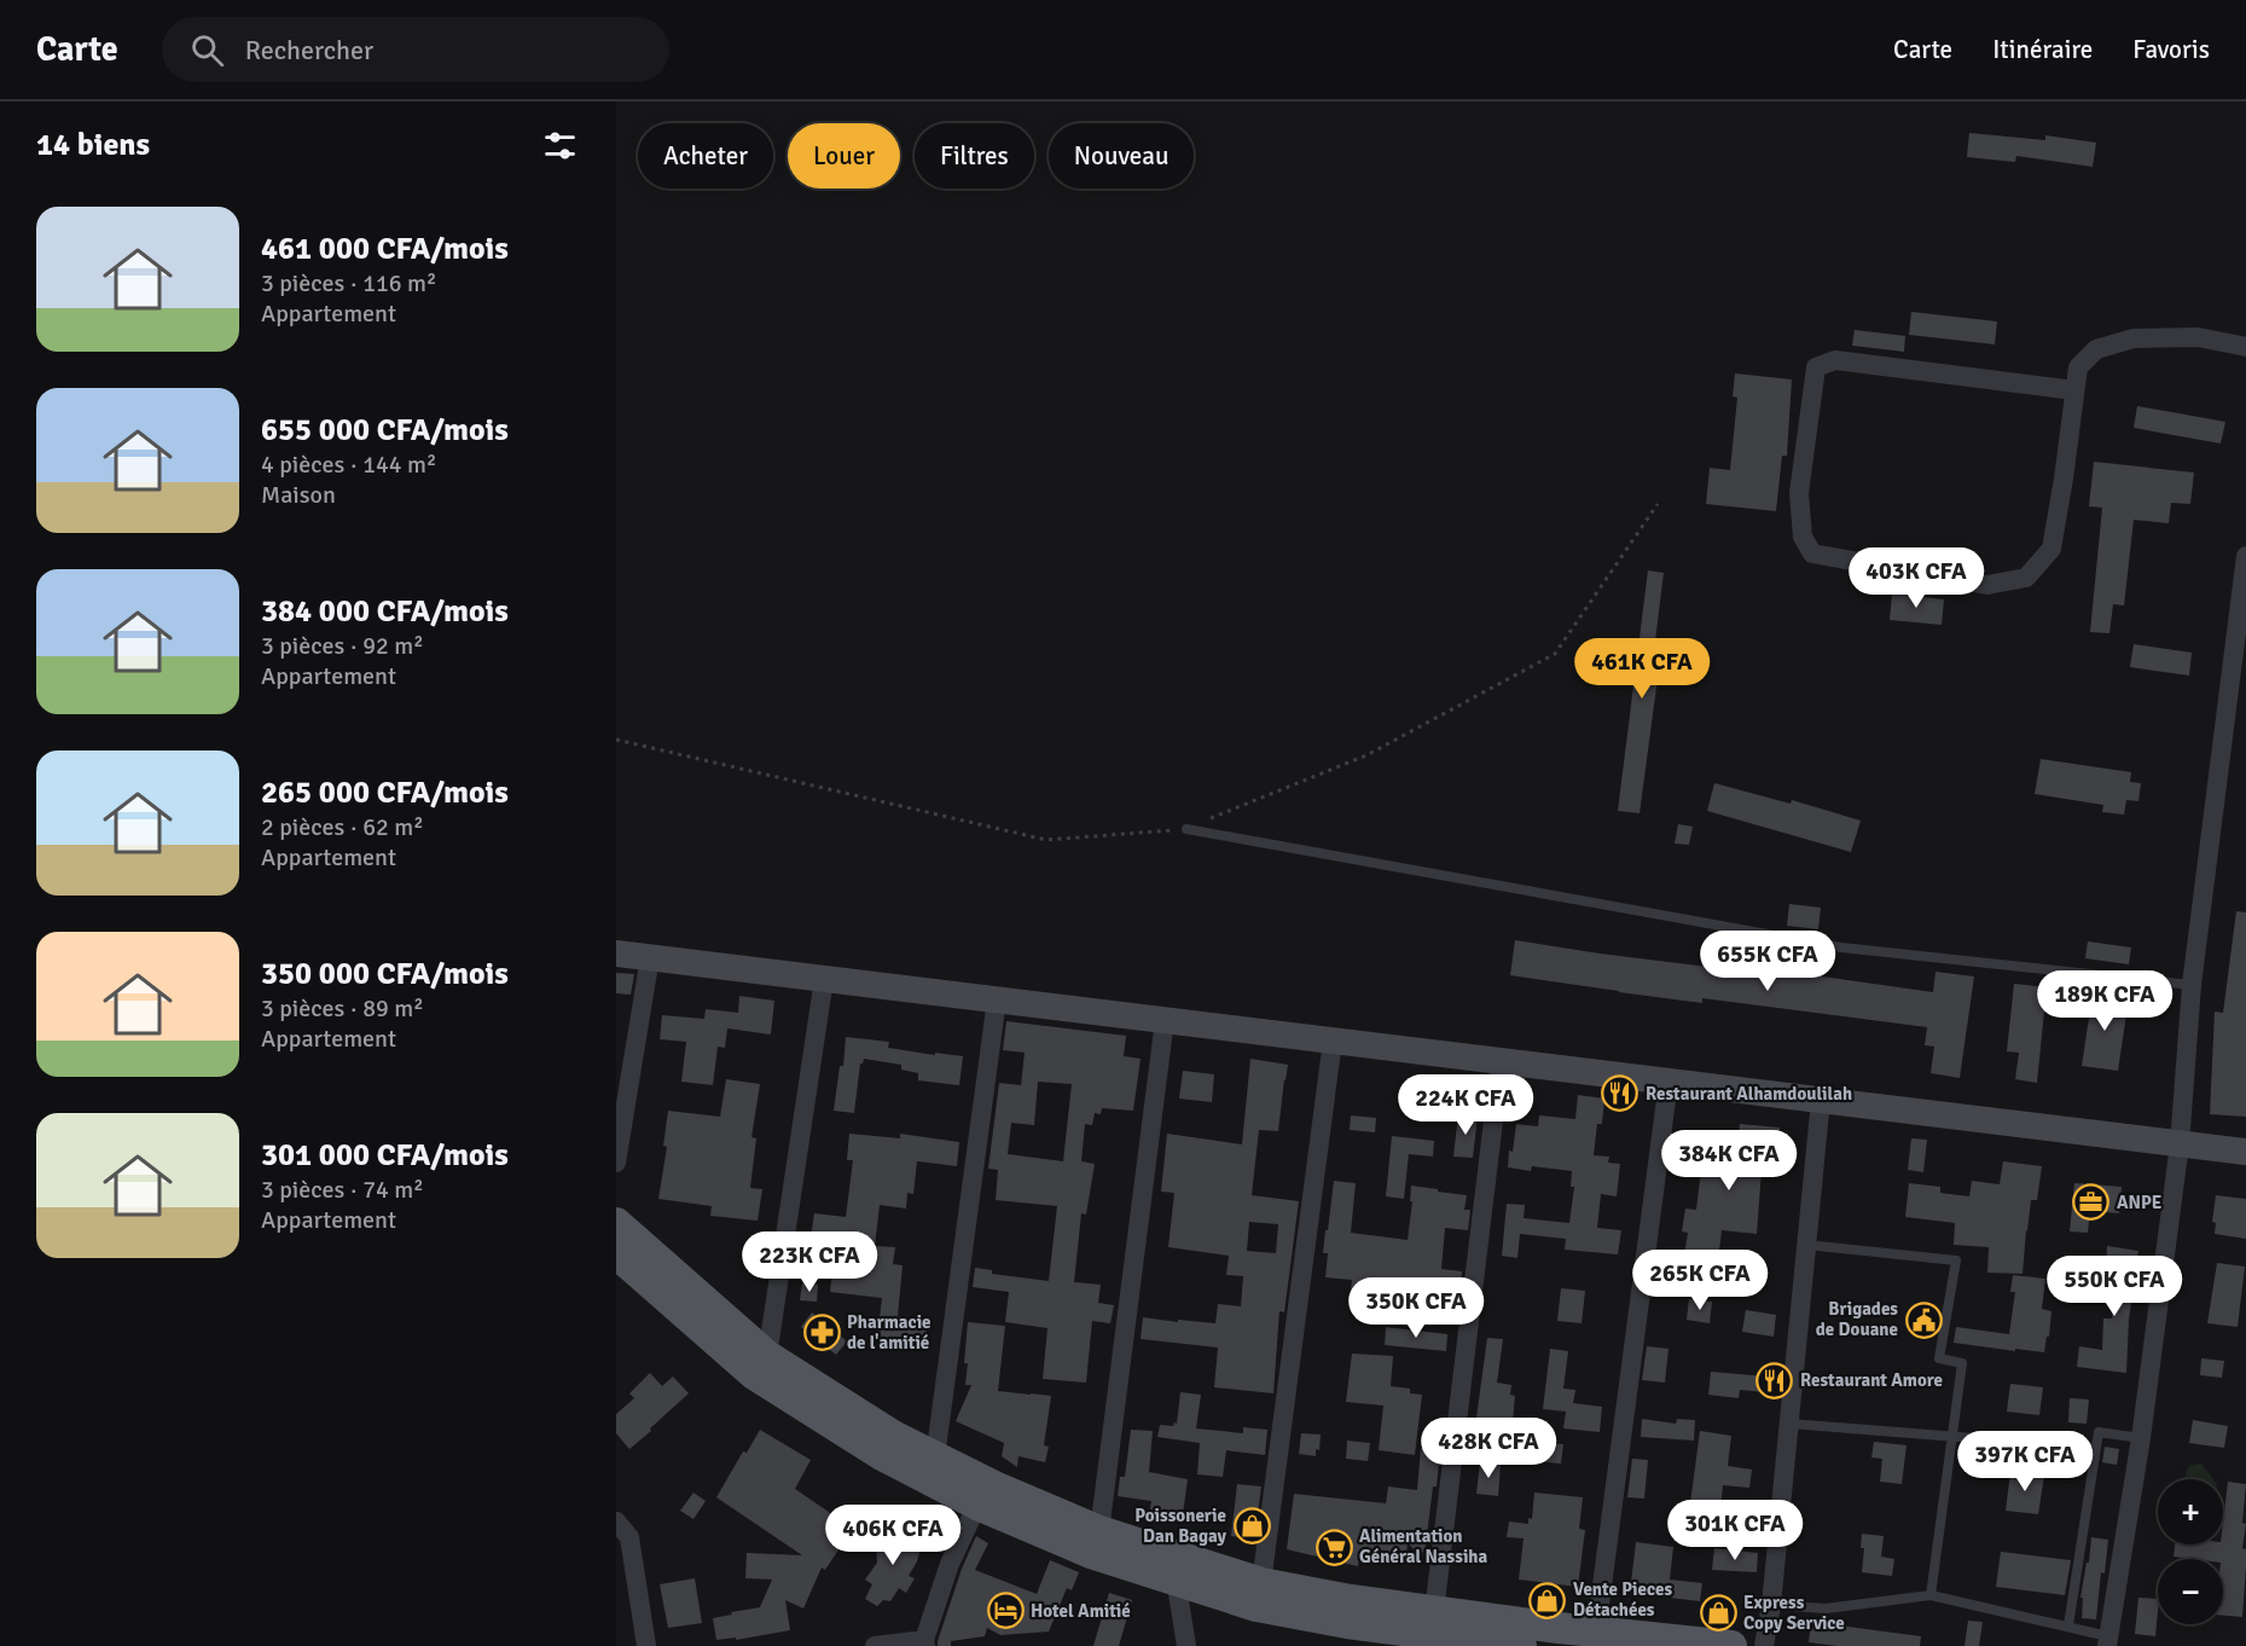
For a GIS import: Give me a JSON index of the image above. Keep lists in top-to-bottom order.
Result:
{
  "places": {
    "restaurant": ["Restaurant Alhamdoulilah", "Restaurant Amore"],
    "office": ["ANPE"],
    "public building": ["Brigades de Douane"],
    "pharmacy": ["Pharmacie de l'amitié"],
    "shop": ["Poissonerie Dan Bagay", "Vente Pieces Détachées", "Express Copy Service"],
    "supermarket": ["Alimentation Général Nassiha"],
    "hotel": ["Hotel Amitié"]
  },
  "page": {
    "header": "Carte",
    "search": "Rechercher",
    "nav": ["Carte", "Itinéraire", "Favoris"],
    "heading": "14 biens",
    "chip": [
      "Acheter",
      "Louer",
      "Filtres",
      "Nouveau"
    ],
    "list": [
      {
        "name": "461 000 CFA/mois",
        "note": "3 pièces · 116 m² · Appartement"
      },
      {
        "name": "655 000 CFA/mois",
        "note": "4 pièces · 144 m² · Maison"
      },
      {
        "name": "384 000 CFA/mois",
        "note": "3 pièces · 92 m² · Appartement"
      },
      {
        "name": "265 000 CFA/mois",
        "note": "2 pièces · 62 m² · Appartement"
      },
      {
        "name": "350 000 CFA/mois",
        "note": "3 pièces · 89 m² · Appartement"
      },
      {
        "name": "301 000 CFA/mois",
        "note": "3 pièces · 74 m² · Appartement"
      }
    ],
    "price": [
      "403K CFA",
      "461K CFA",
      "655K CFA",
      "189K CFA",
      "224K CFA",
      "384K CFA",
      "223K CFA",
      "265K CFA",
      "550K CFA",
      "350K CFA",
      "428K CFA",
      "397K CFA",
      "301K CFA",
      "406K CFA"
    ],
    "map_buttons": ["+", "−"]
  }
}
